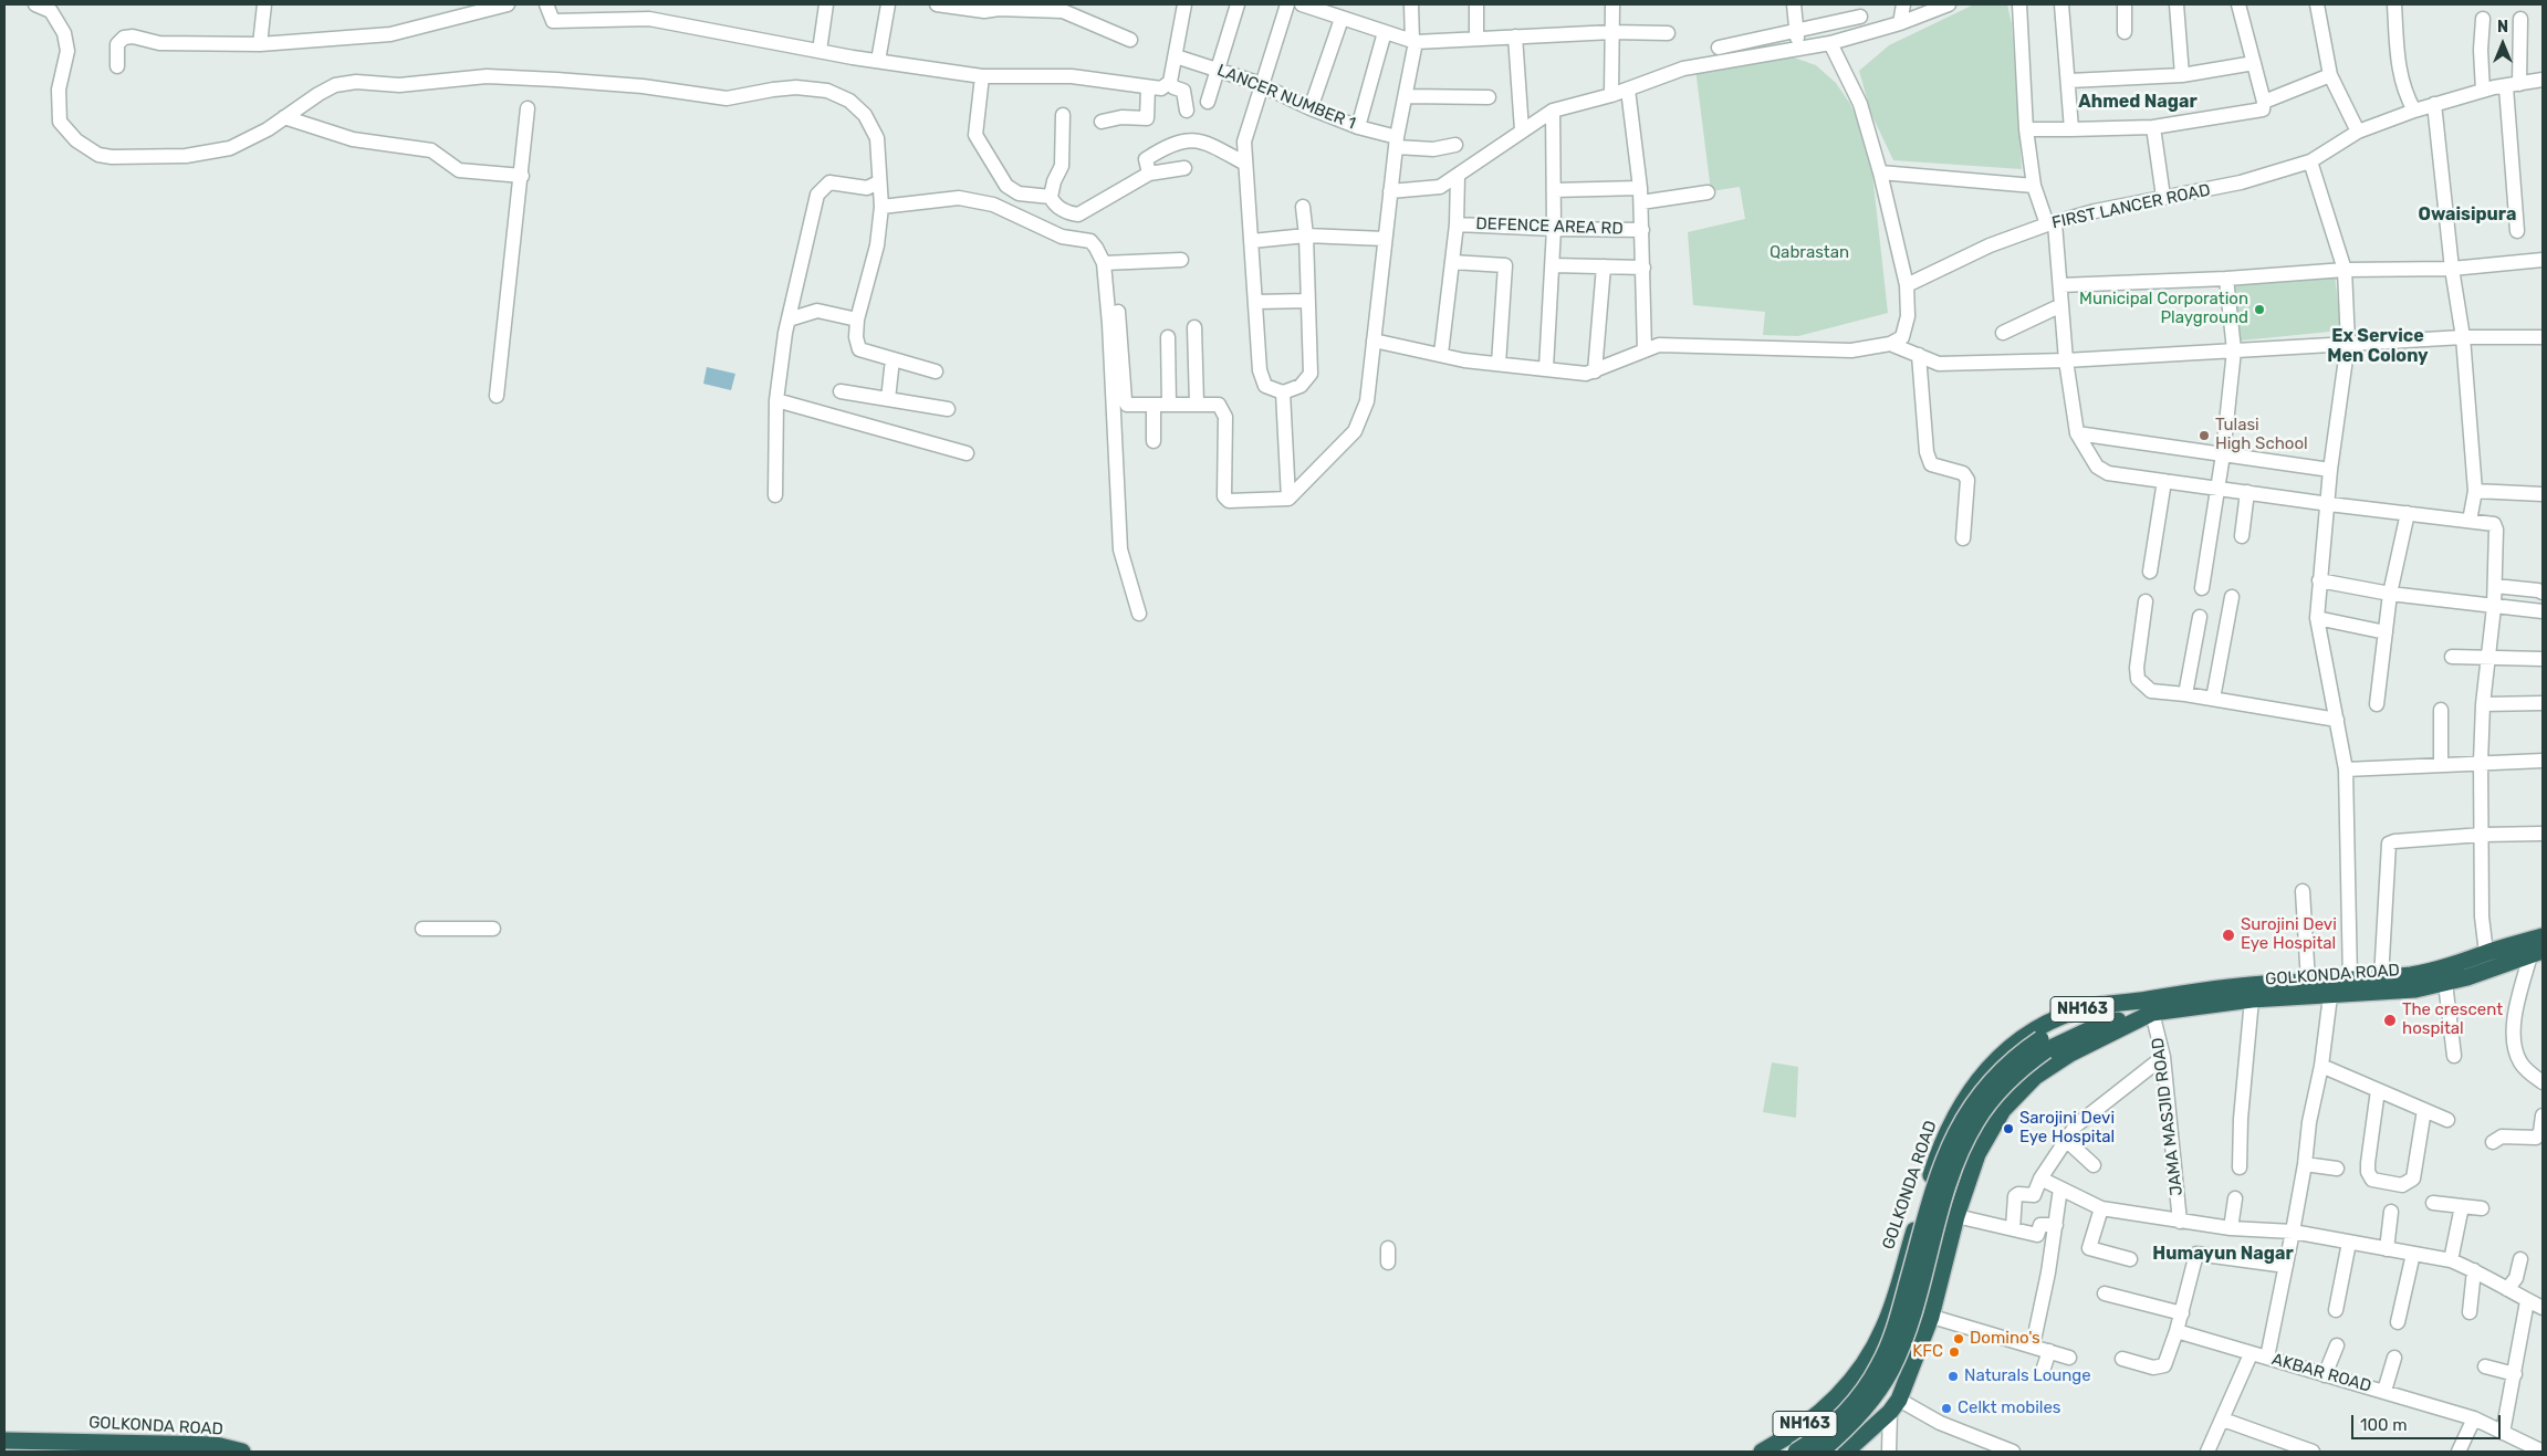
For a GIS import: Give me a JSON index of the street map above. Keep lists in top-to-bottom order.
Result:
{
  "streets": {
    "highway": ["GOLKONDA ROAD", "NH163"],
    "street": [
      "LANCER NUMBER 1",
      "FIRST LANCER ROAD",
      "DEFENCE AREA RD",
      "JAMA MASJID ROAD",
      "AKBAR ROAD"
    ]
  },
  "crossings": [
    ["GOLKONDA ROAD", "JAMA MASJID ROAD"]
  ],
  "districts": [
    "Ahmed Nagar",
    "Owaisipura",
    "Ex Service Men Colony",
    "Humayun Nagar"
  ],
  "parks": ["Qabrastan"],
  "places": [
    "Municipal Corporation Playground",
    "Tulasi High School",
    "Surojini Devi Eye Hospital",
    "The crescent hospital",
    "Sarojini Devi Eye Hospital",
    "Domino's",
    "KFC",
    "Naturals Lounge",
    "Celkt mobiles"
  ],
  "scale_bar": "100 m",
  "north": "top"
}
